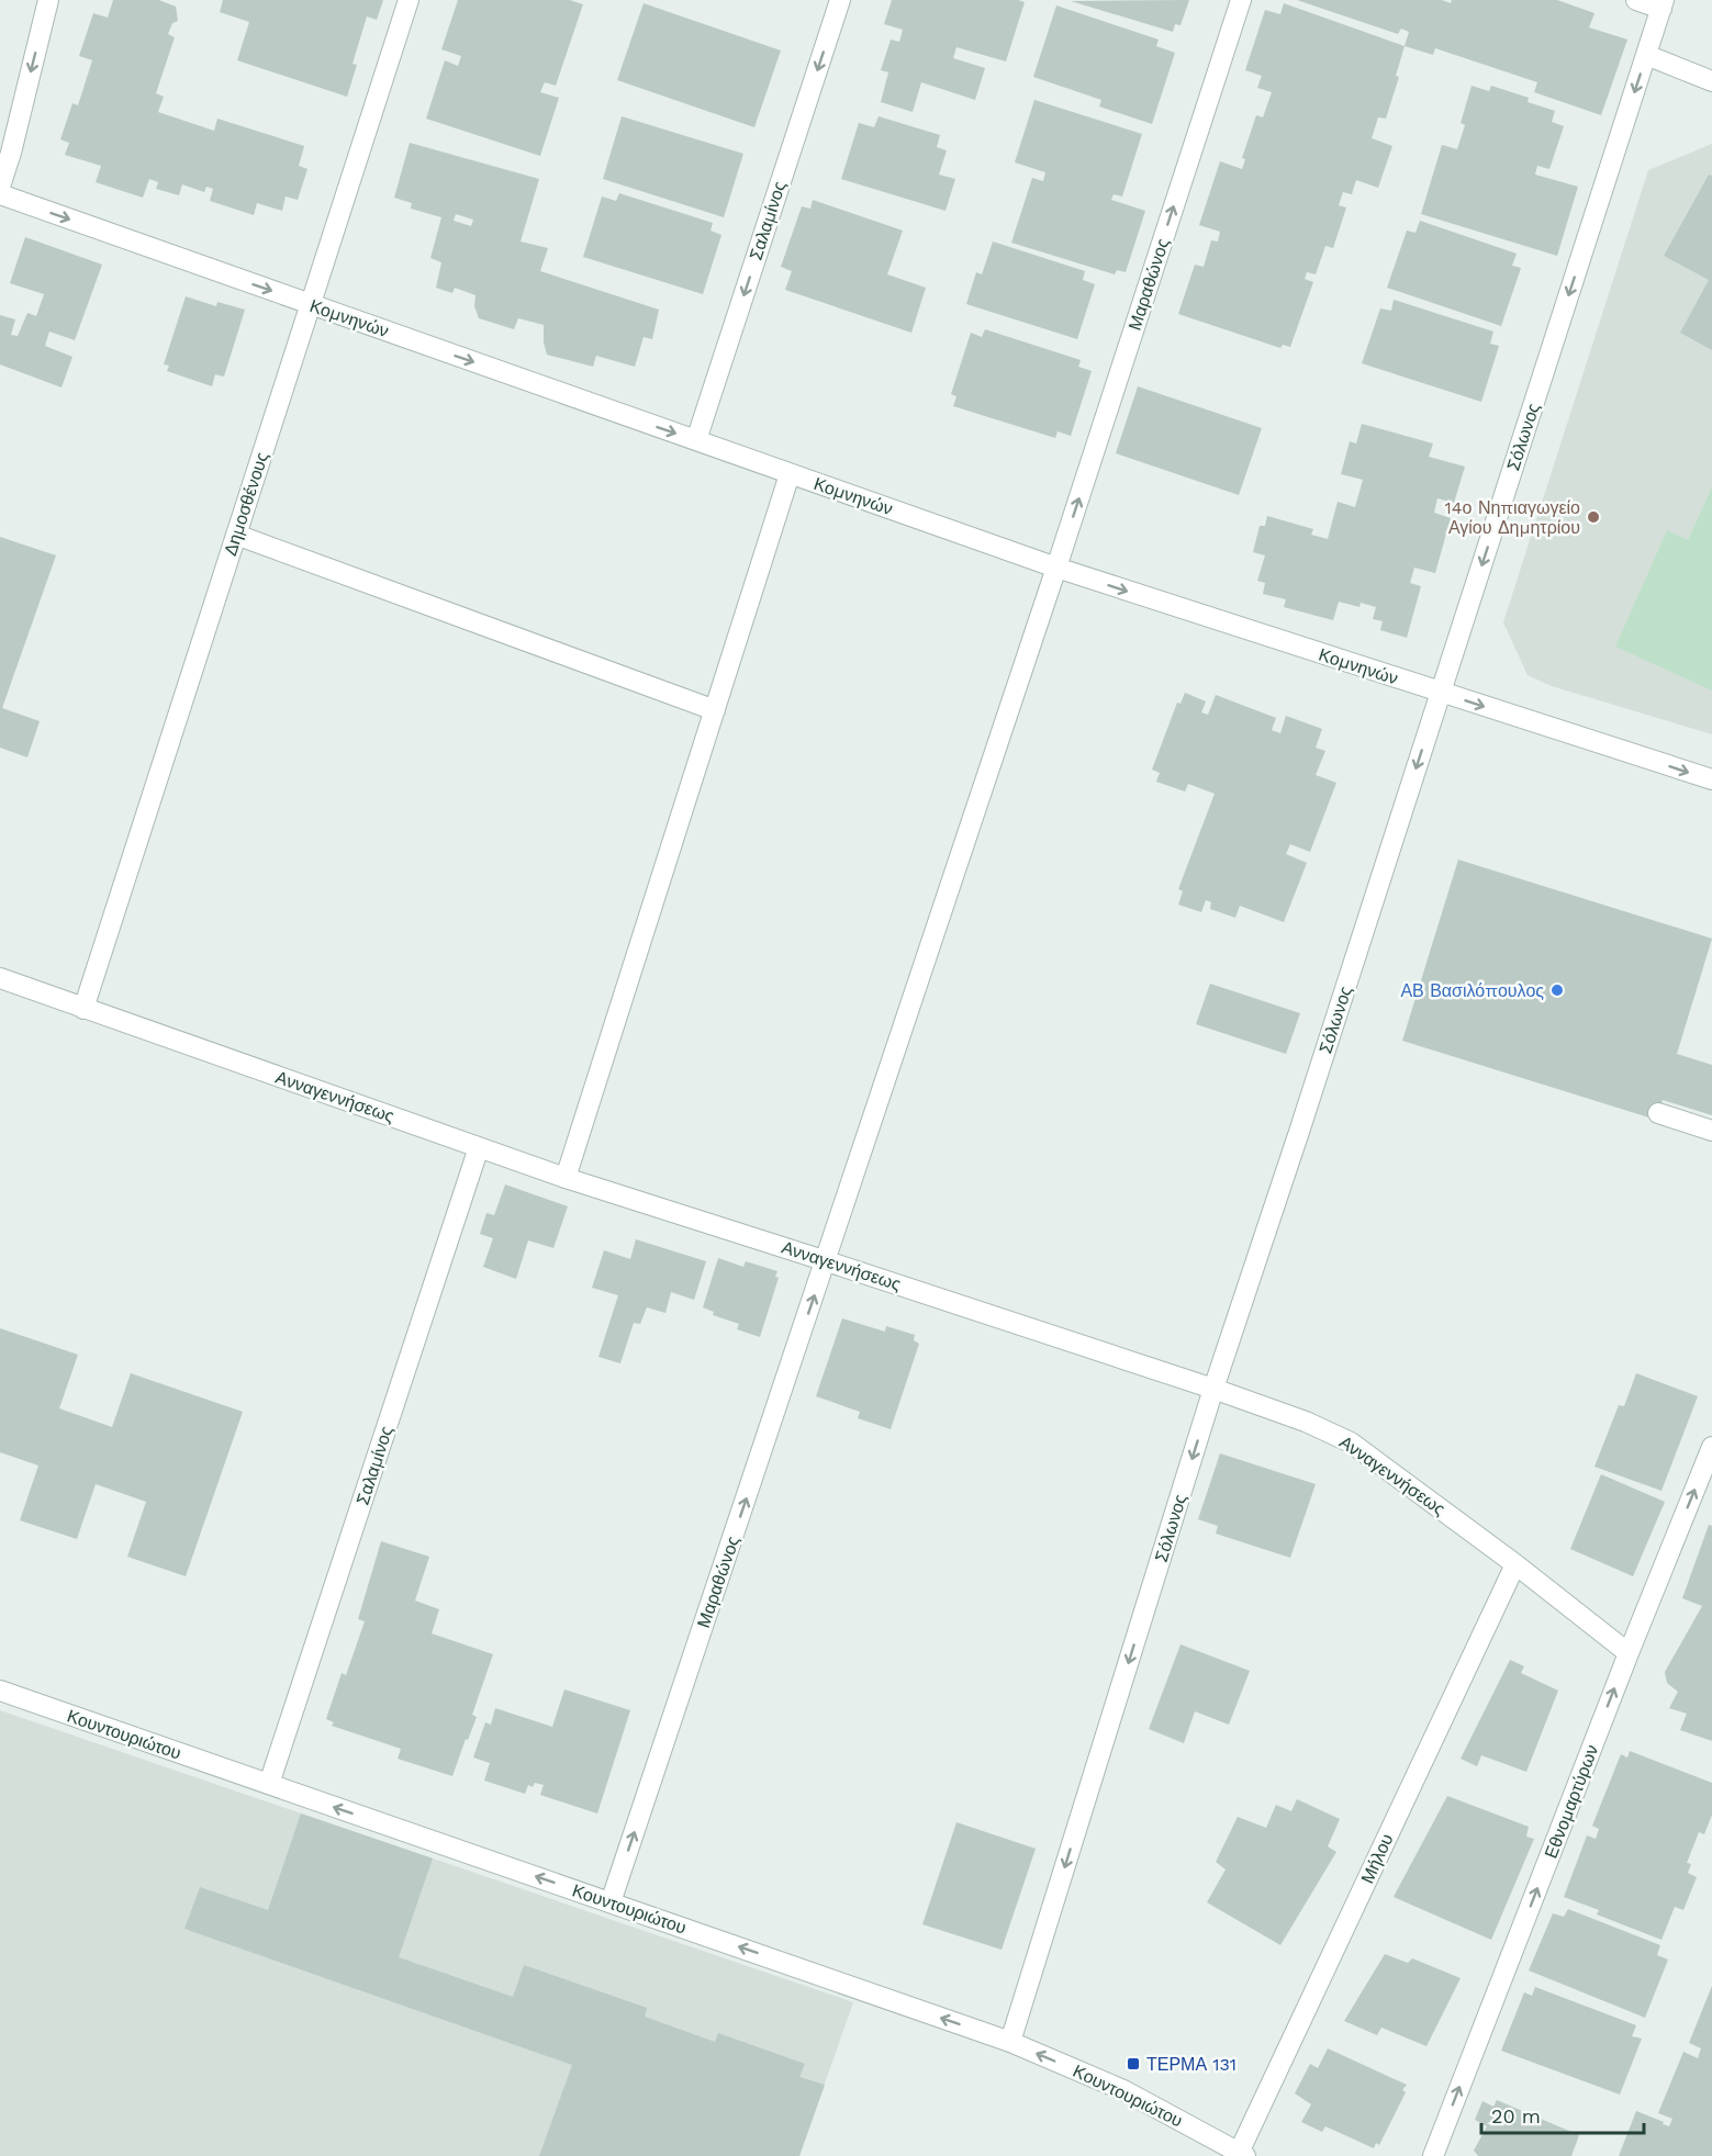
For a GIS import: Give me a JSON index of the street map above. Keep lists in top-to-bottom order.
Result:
{
  "streets": {
    "street": [
      "Σαλαμίνος",
      "Μαραθώνος",
      "Κομνηνών",
      "Σόλωνος",
      "Δημοσθένους",
      "Ανναγεννήσεως",
      "Κουντουριώτου",
      "Εθνομαρτύρων",
      "Μήλου"
    ]
  },
  "crossings": [
    ["Σαλαμίνος", "Κομνηνών"],
    ["Σαλαμίνος", "Ανναγεννήσεως"],
    ["Σαλαμίνος", "Κουντουριώτου"],
    ["Μαραθώνος", "Κομνηνών"],
    ["Μαραθώνος", "Ανναγεννήσεως"],
    ["Μαραθώνος", "Κουντουριώτου"],
    ["Κομνηνών", "Σόλωνος"],
    ["Κομνηνών", "Δημοσθένους"],
    ["Σόλωνος", "Ανναγεννήσεως"],
    ["Σόλωνος", "Κουντουριώτου"],
    ["Δημοσθένους", "Ανναγεννήσεως"],
    ["Ανναγεννήσεως", "Εθνομαρτύρων"],
    ["Ανναγεννήσεως", "Μήλου"],
    ["Κουντουριώτου", "Μήλου"]
  ],
  "one_way": [
    "Σαλαμίνος",
    "Μαραθώνος",
    "Κομνηνών",
    "Σόλωνος",
    "Κουντουριώτου",
    "Εθνομαρτύρων"
  ],
  "places": {
    "other": ["14ο Νηπιαγωγείο Αγίου Δημητρίου", "ΑΒ Βασιλόπουλος"],
    "transit": ["ΤΕΡΜΑ 131"]
  },
  "scale_bar": "20 m"
}
